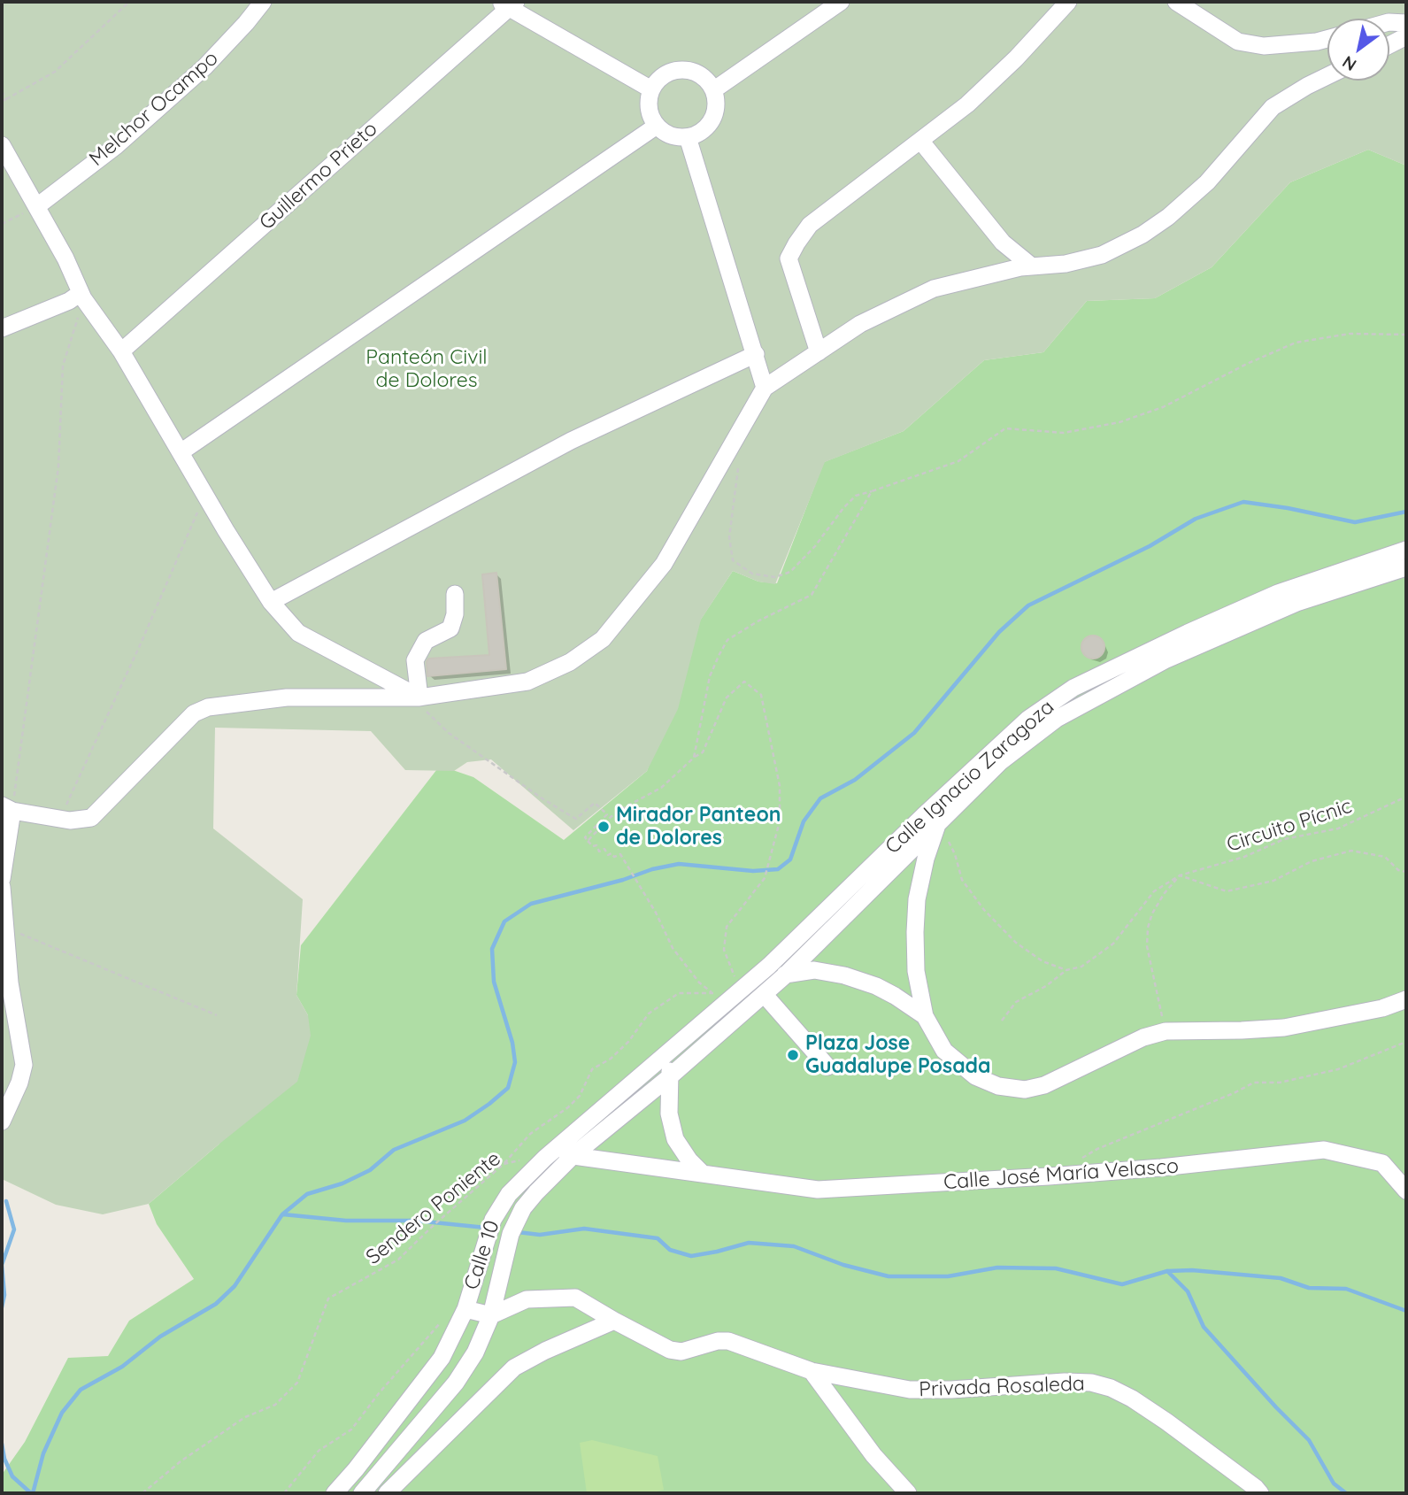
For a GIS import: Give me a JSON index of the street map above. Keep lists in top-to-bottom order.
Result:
{
  "streets": {
    "street": [
      "Melchor Ocampo",
      "Guillermo Prieto",
      "Calle Ignacio Zaragoza",
      "Calle José María Velasco",
      "Calle 10",
      "Privada Rosaleda"
    ],
    "path": ["Circuito Pícnic", "Sendero Poniente"]
  },
  "crossings": [
    ["Calle Ignacio Zaragoza", "Calle 10"],
    ["Calle José María Velasco", "Sendero Poniente"],
    ["Calle José María Velasco", "Calle 10"],
    ["Sendero Poniente", "Calle 10"],
    ["Calle 10", "Privada Rosaleda"]
  ],
  "parks": ["Panteón Civil de Dolores"],
  "places": ["Mirador Panteon de Dolores", "Plaza Jose Guadalupe Posada"],
  "north": "bottom left"
}
